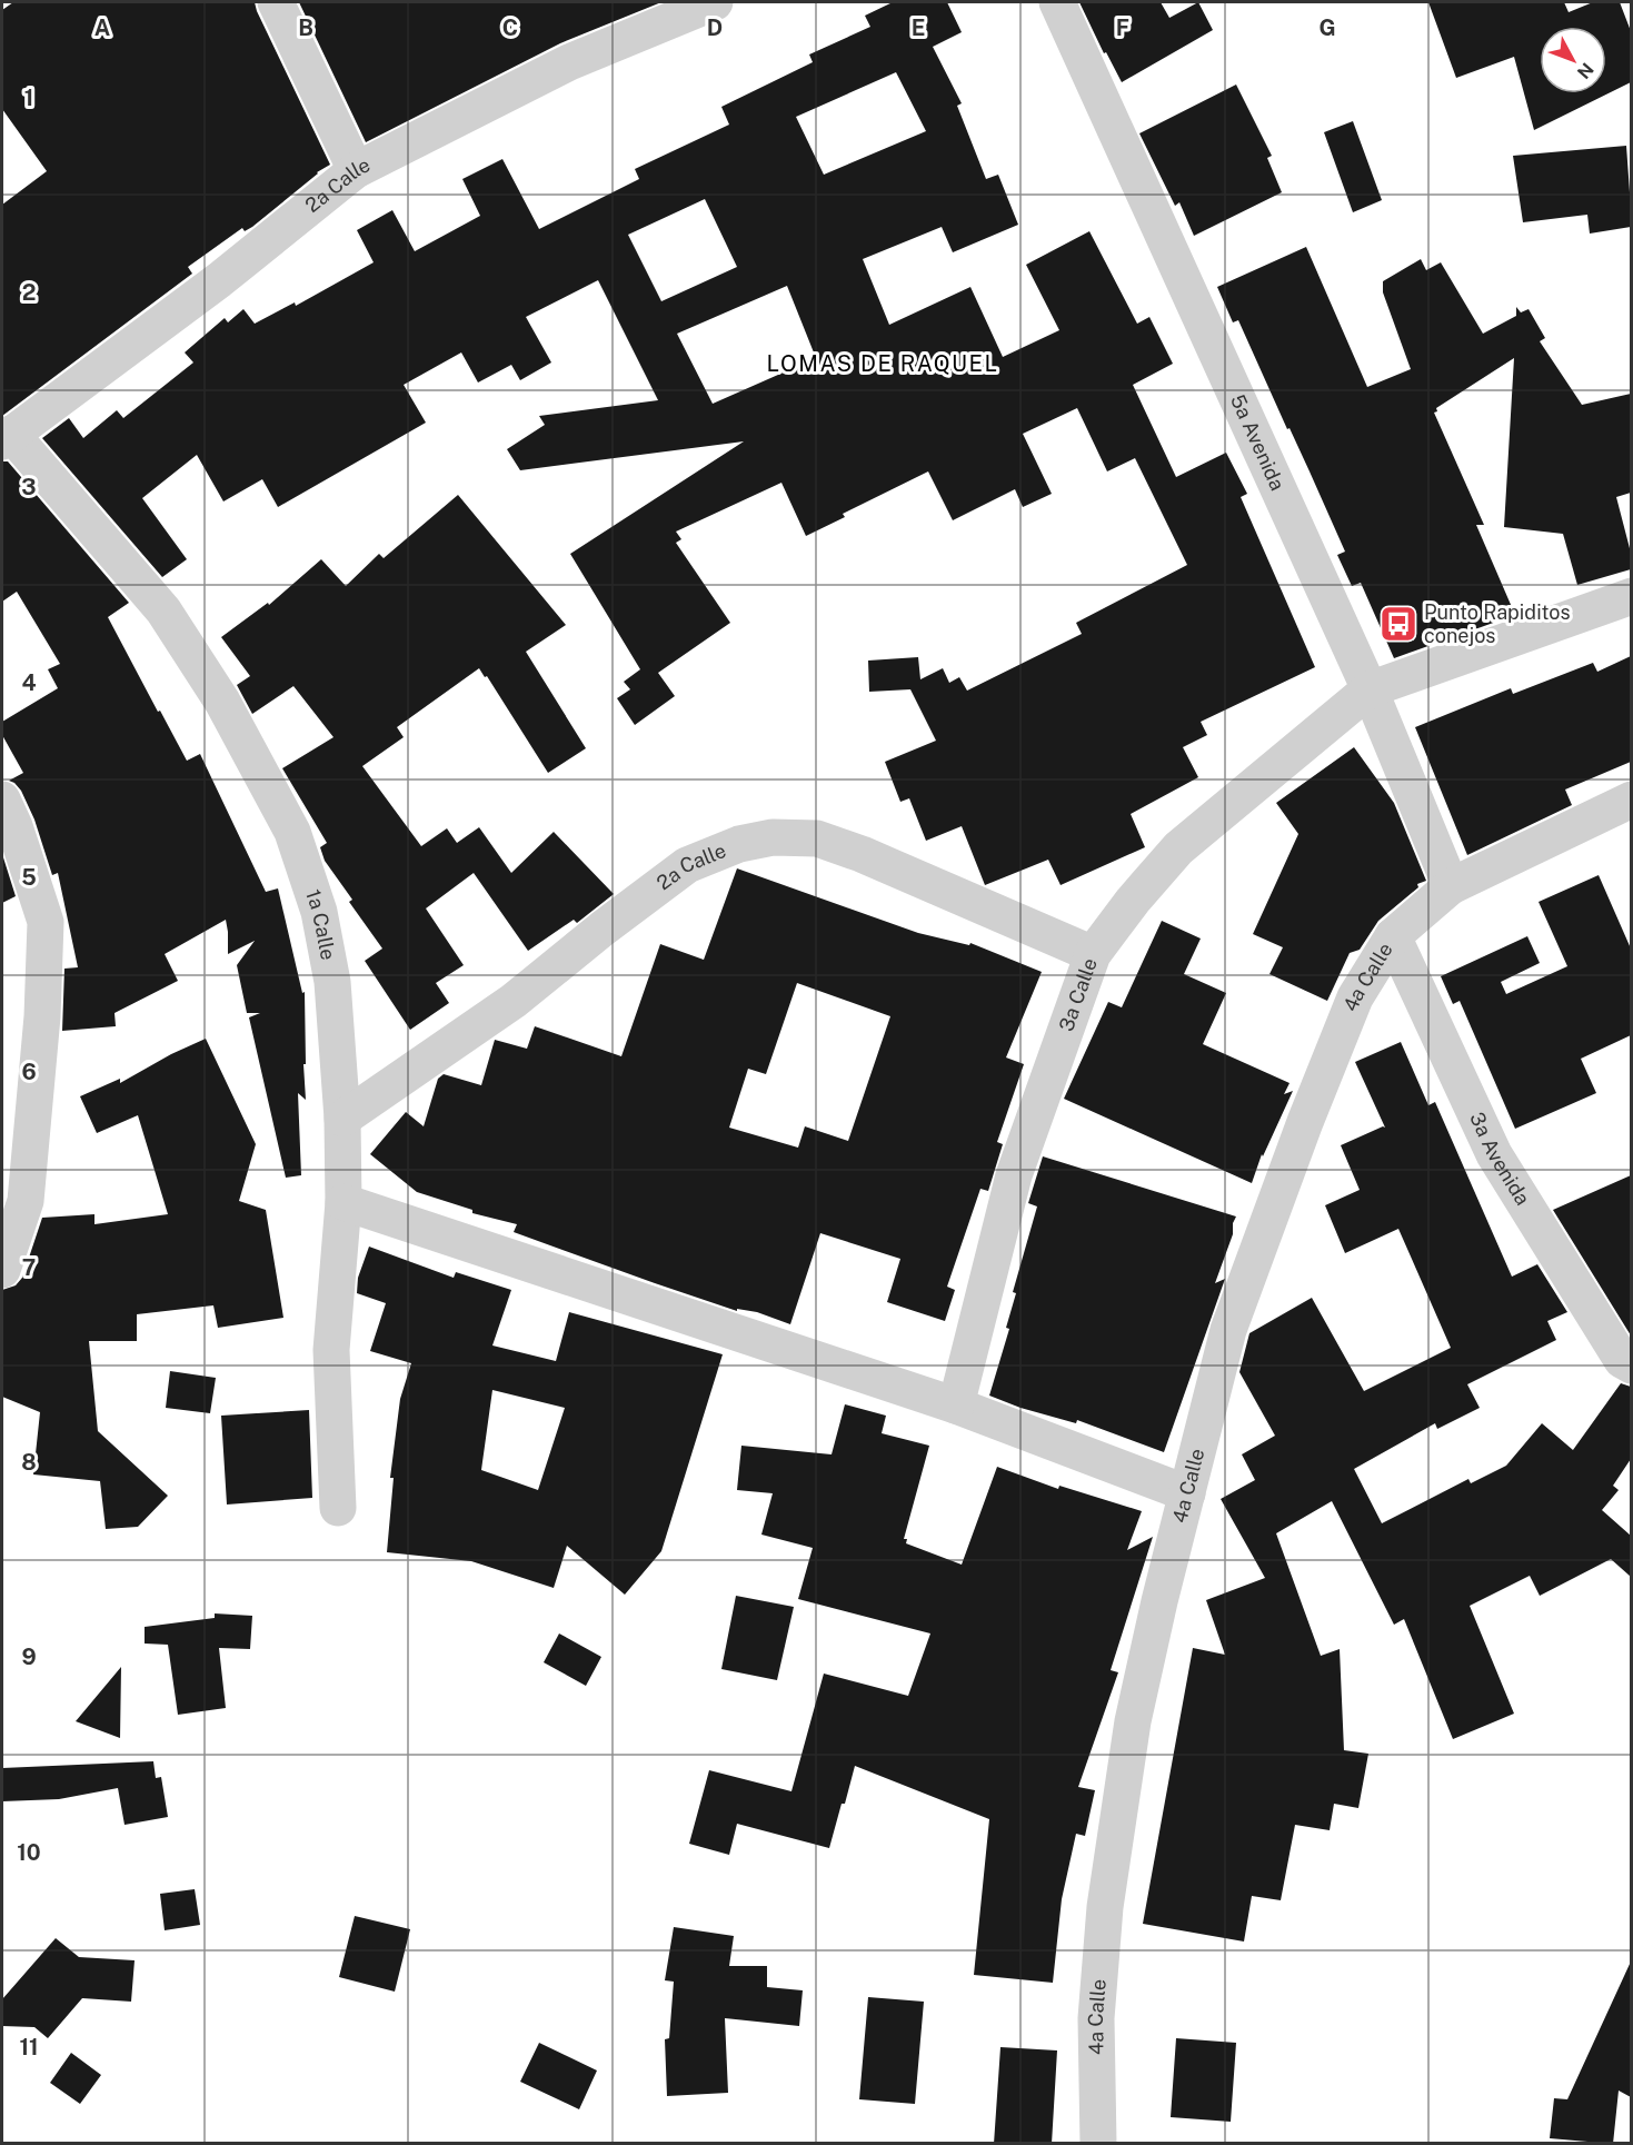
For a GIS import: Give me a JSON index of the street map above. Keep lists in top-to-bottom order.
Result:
{
  "streets": {
    "street": [
      "2a Calle",
      "5a Avenida",
      "1a Calle",
      "4a Calle",
      "3a Calle",
      "3a Avenida"
    ]
  },
  "crossings": [
    ["2a Calle", "1a Calle"],
    ["2a Calle", "3a Calle"],
    ["5a Avenida", "4a Calle"],
    ["5a Avenida", "3a Calle"],
    ["4a Calle", "3a Avenida"]
  ],
  "districts": ["LOMAS DE RAQUEL"],
  "places": {
    "bus stop": ["Punto Rapiditos conejos"]
  },
  "north": "bottom right",
  "grid": {
    "columns": [
      "A",
      "B",
      "C",
      "D",
      "E",
      "F",
      "G"
    ],
    "rows": [
      "1",
      "2",
      "3",
      "4",
      "5",
      "6",
      "7",
      "8",
      "9",
      "10",
      "11"
    ]
  }
}
